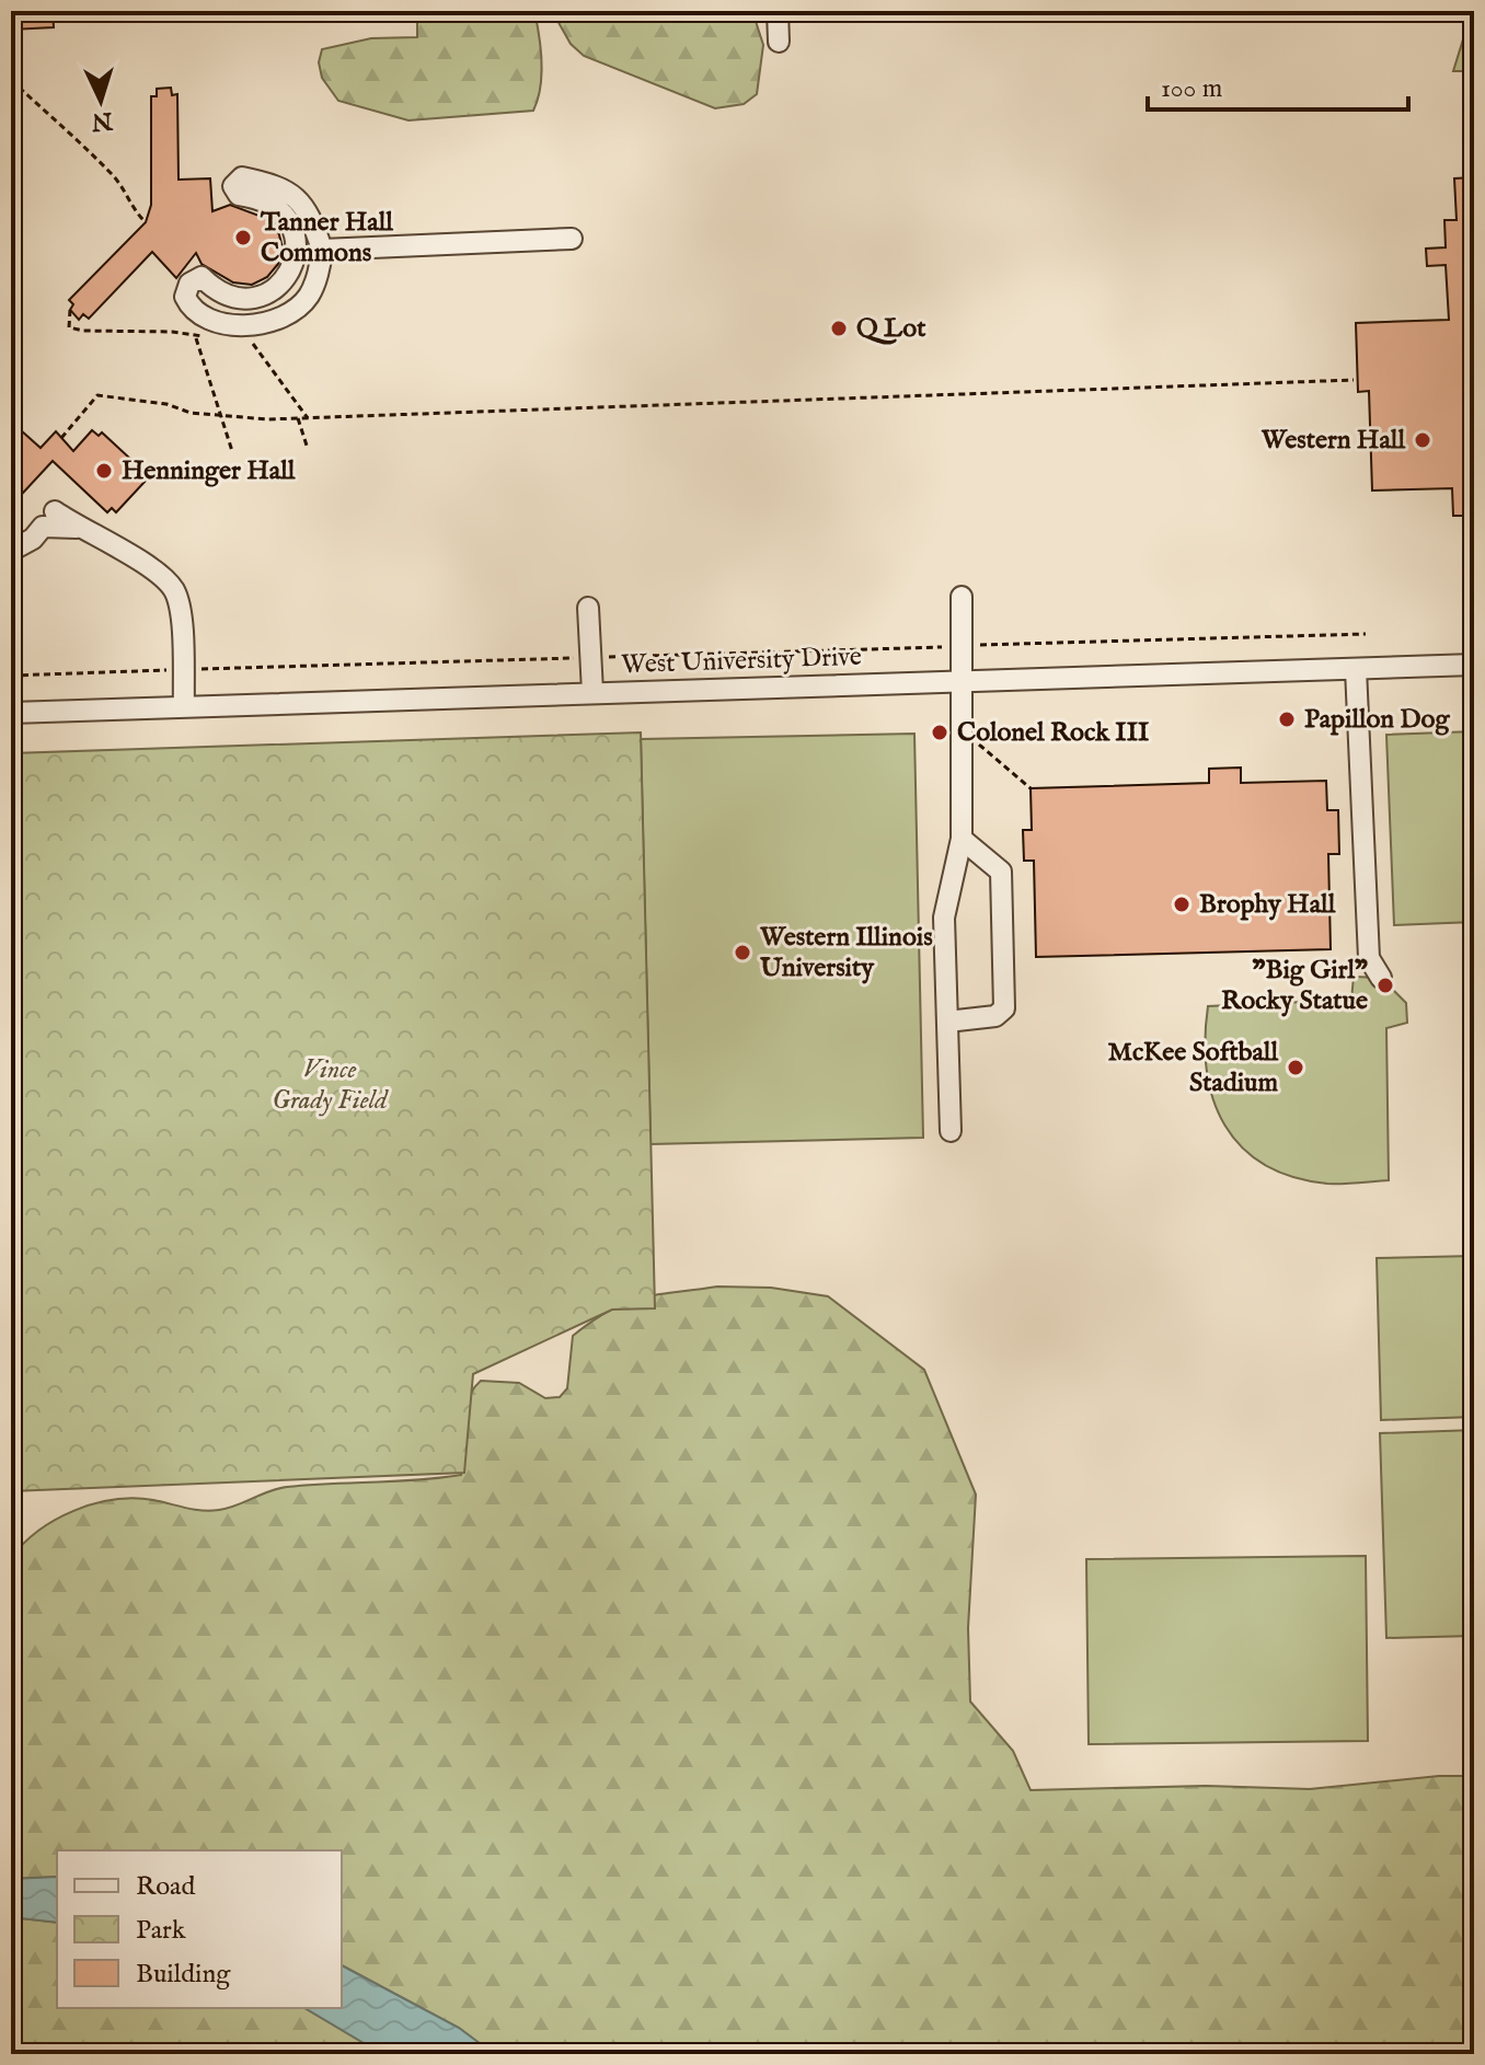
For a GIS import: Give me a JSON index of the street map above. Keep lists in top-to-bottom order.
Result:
{
  "streets": {
    "street": ["West University Drive"]
  },
  "parks": ["Vince Grady Field"],
  "places": [
    "Tanner Hall Commons",
    "Q Lot",
    "Western Hall",
    "Henninger Hall",
    "Papillon Dog",
    "Colonel Rock III",
    "Brophy Hall",
    "Western Illinois University",
    "\"Big Girl\" Rocky Statue",
    "McKee Softball Stadium"
  ],
  "legend": ["Road", "Park", "Building"],
  "scale_bar": "100 m",
  "north": "bottom"
}
